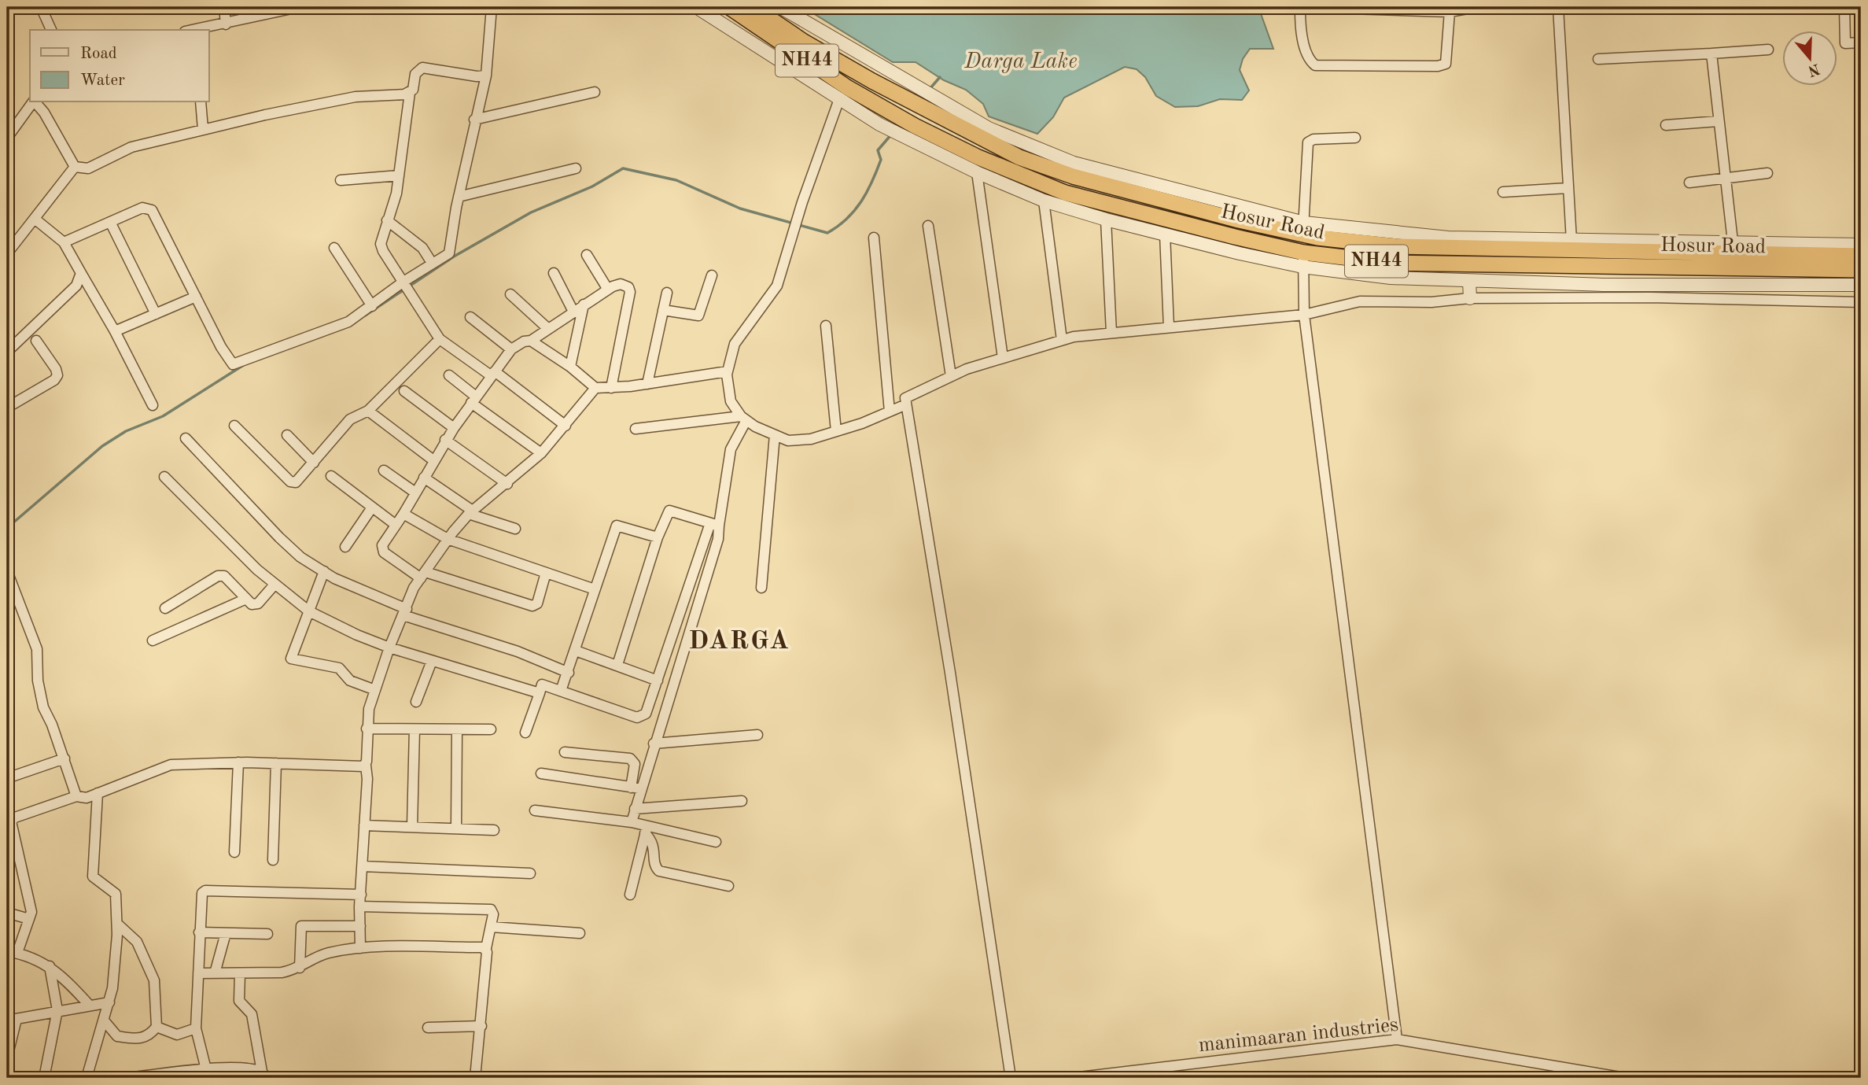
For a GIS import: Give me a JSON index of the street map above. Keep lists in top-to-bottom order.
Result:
{
  "streets": {
    "highway": ["NH44", "Hosur Road"],
    "street": ["manimaaran industries"]
  },
  "districts": ["DARGA"],
  "water": ["Darga Lake"],
  "legend": ["Road", "Water"],
  "north": "bottom"
}
